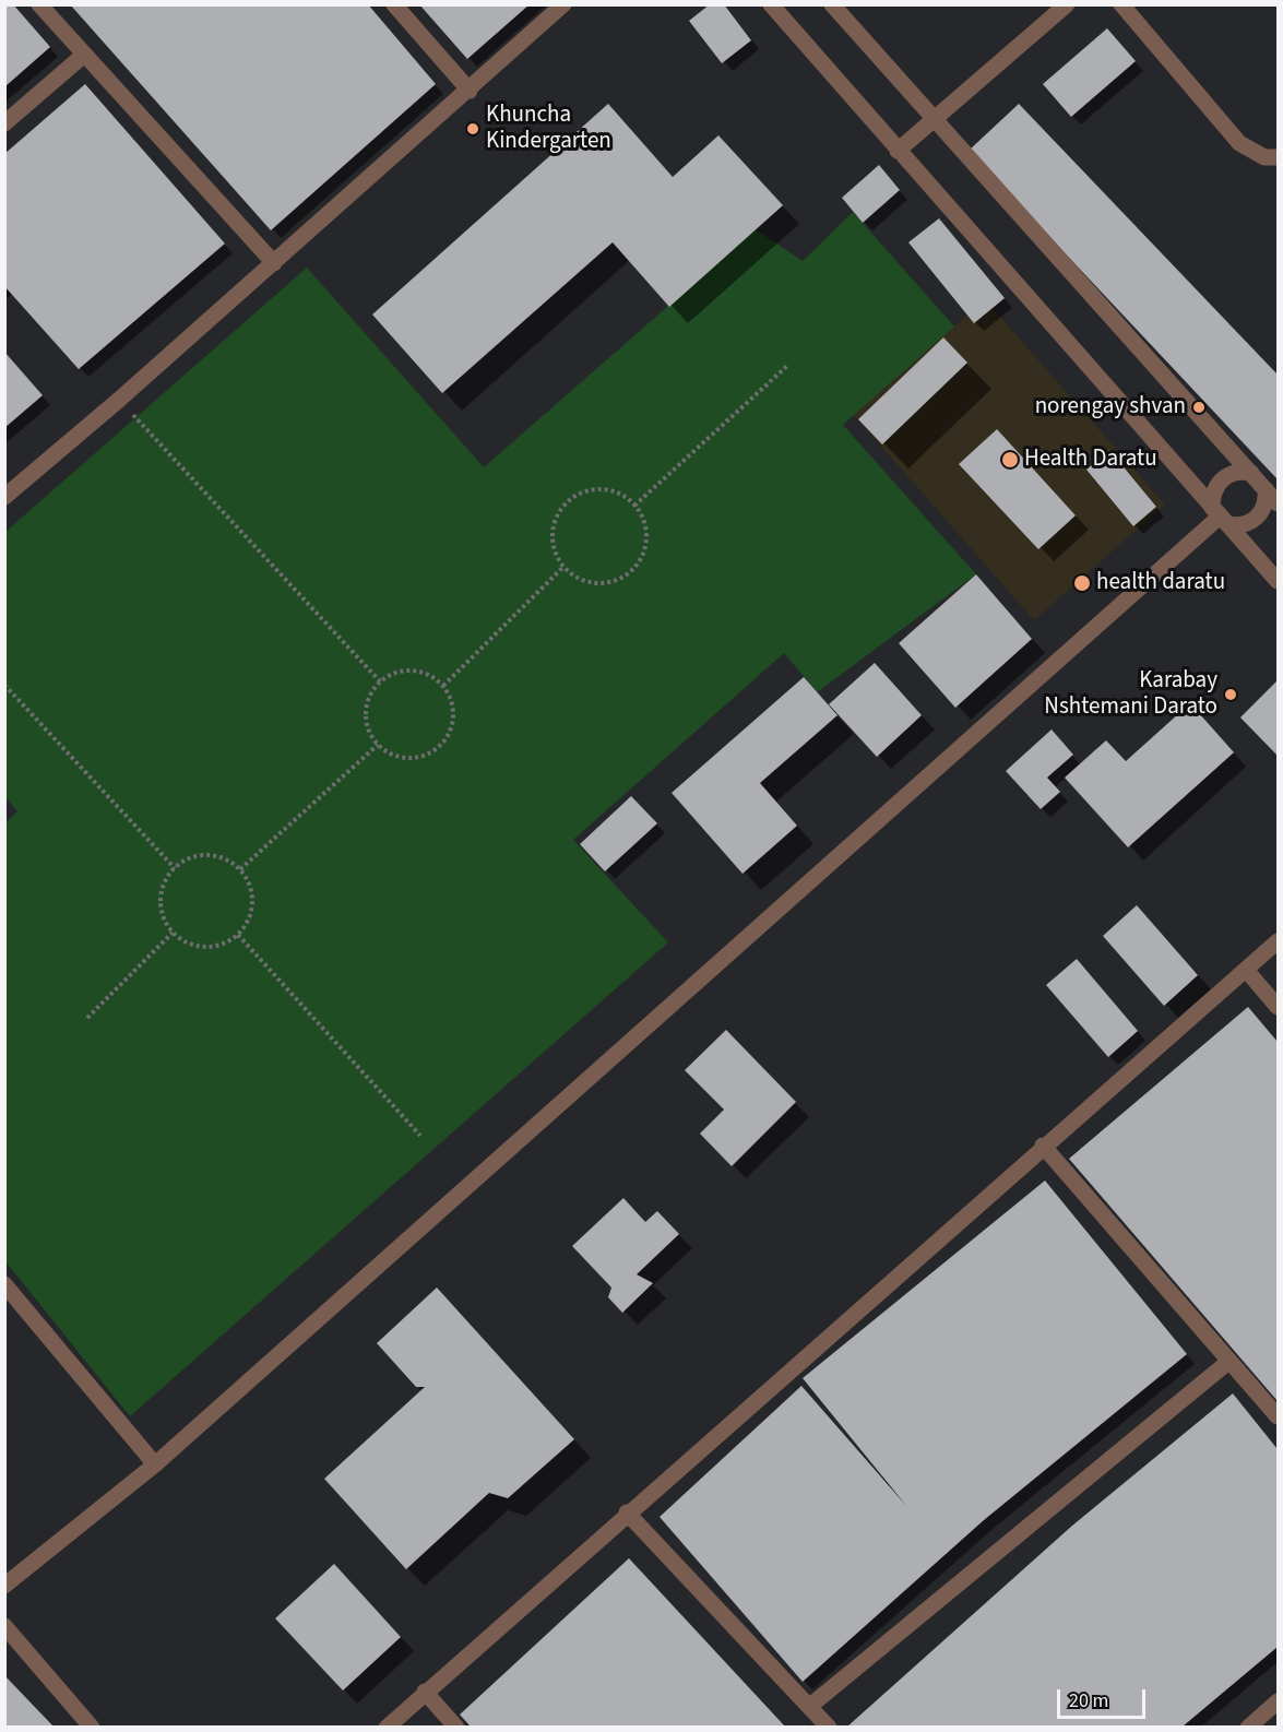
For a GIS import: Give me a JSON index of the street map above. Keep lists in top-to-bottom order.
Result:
{
  "places": [
    "Khuncha Kindergarten",
    "norengay shvan",
    "Health Daratu",
    "health daratu",
    "Karabay Nshtemani Darato"
  ],
  "scale_bar": "20 m"
}
